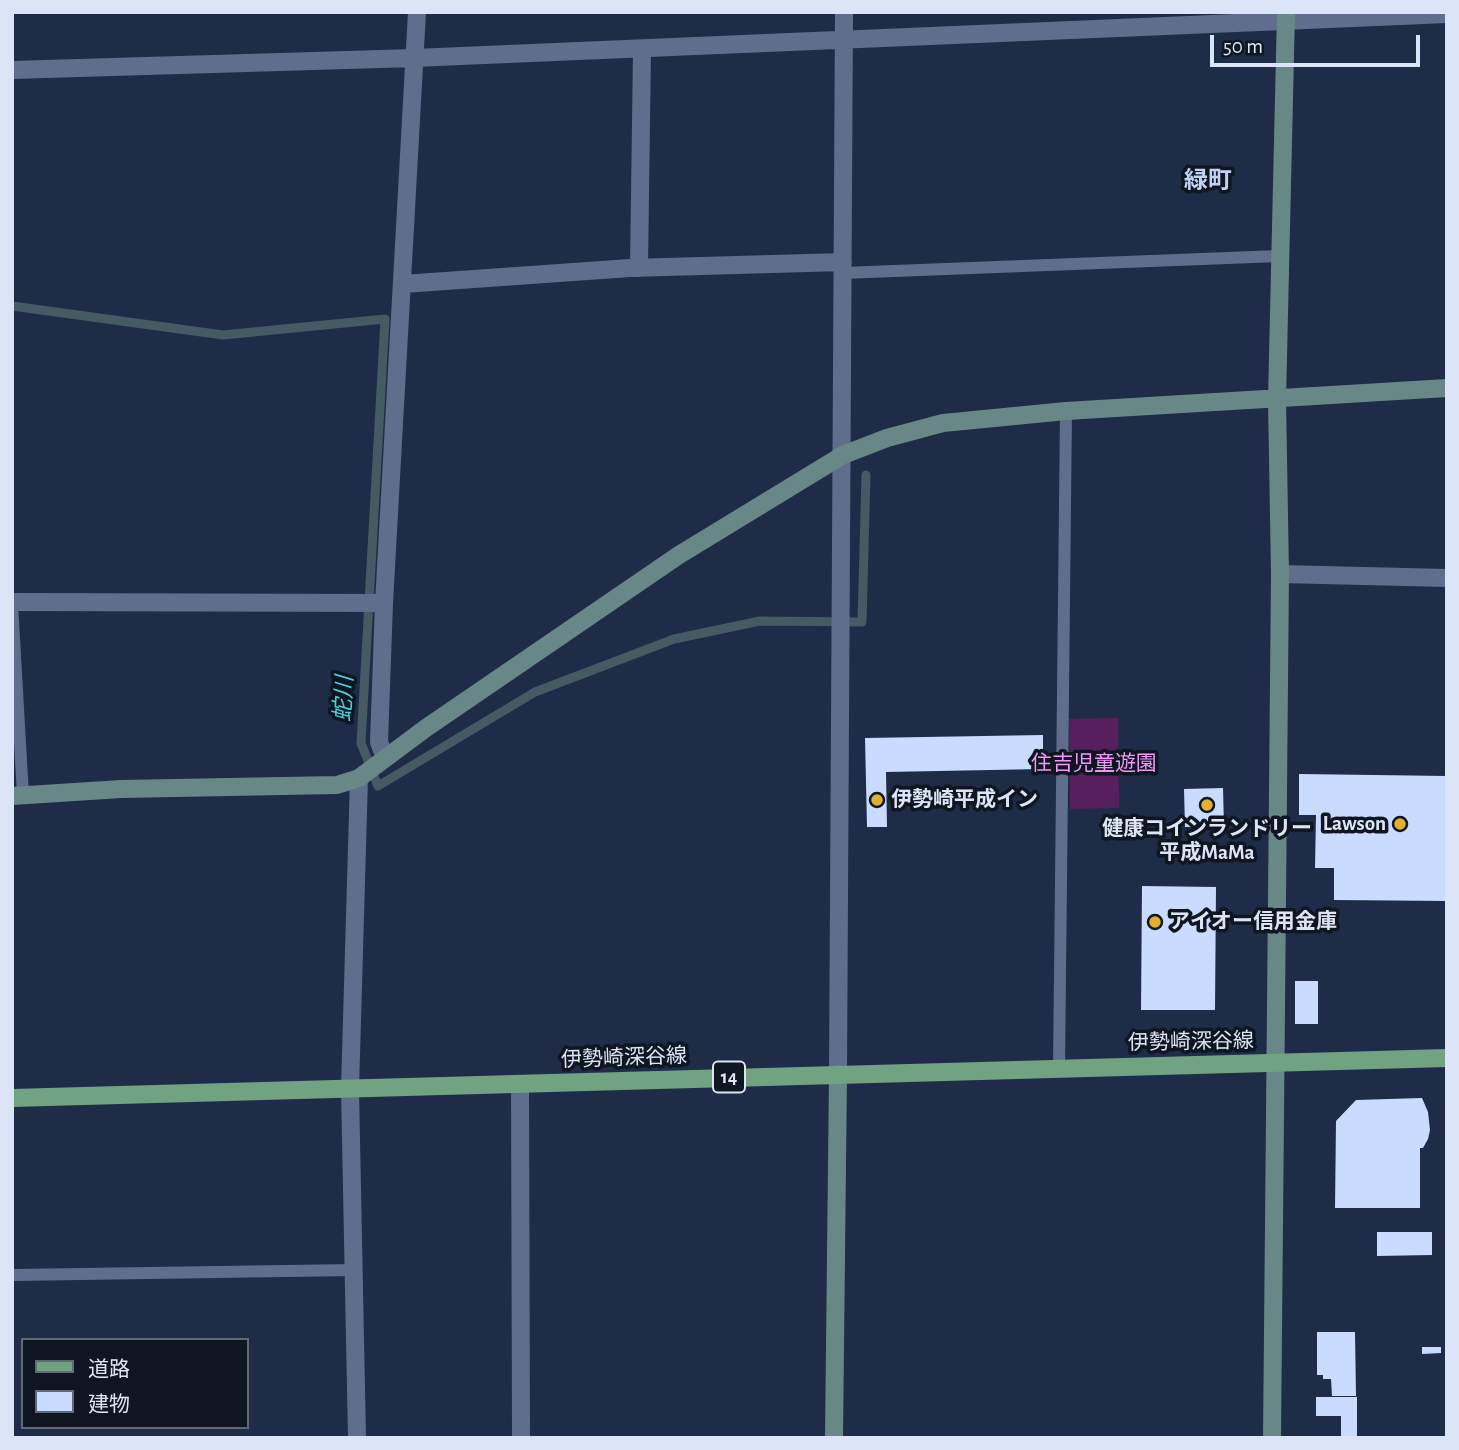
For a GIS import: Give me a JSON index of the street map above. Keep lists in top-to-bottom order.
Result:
{
  "streets": {
    "main road": ["伊勢崎深谷線", "14"]
  },
  "districts": ["緑町"],
  "water": ["蛇川"],
  "parks": ["住吉児童遊園"],
  "places": [
    "伊勢崎平成イン",
    "健康コインランドリー 平成MaMa",
    "Lawson",
    "アイオー信用金庫"
  ],
  "legend": ["道路", "建物"],
  "scale_bar": "50 m"
}
